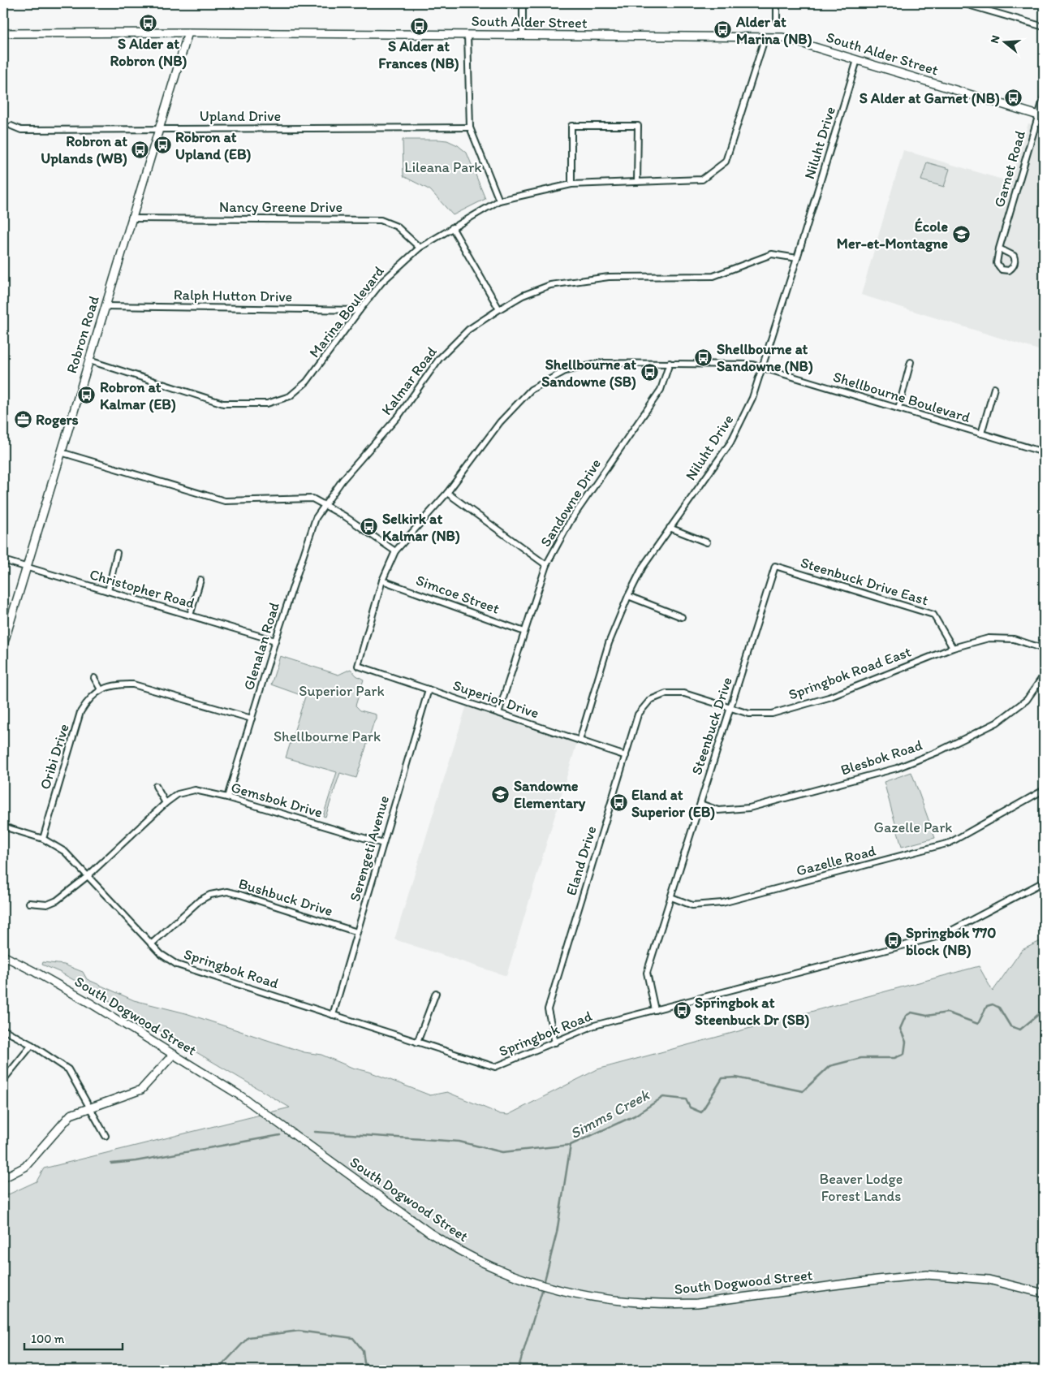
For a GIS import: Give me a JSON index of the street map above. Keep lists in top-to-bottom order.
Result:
{
  "streets": {
    "street": [
      "South Alder Street",
      "Upland Drive",
      "Niluht Drive",
      "Garnet Road",
      "Nancy Greene Drive",
      "Ralph Hutton Drive",
      "Marina Boulevard",
      "Robron Road",
      "Kalmar Road",
      "Shellbourne Boulevard",
      "Sandowne Drive",
      "Steenbuck Drive East",
      "Christopher Road",
      "Simcoe Street",
      "Glenalan Road",
      "Springbok Road East",
      "Superior Drive",
      "Steenbuck Drive",
      "Oribi Drive",
      "Blesbok Road",
      "Gemsbok Drive",
      "Serengeti Avenue",
      "Eland Drive",
      "Gazelle Road",
      "Bushbuck Drive",
      "Springbok Road",
      "South Dogwood Street"
    ]
  },
  "crossings": [
    ["South Alder Street", "Niluht Drive"],
    ["South Alder Street", "Garnet Road"],
    ["South Alder Street", "Marina Boulevard"],
    ["South Alder Street", "Robron Road"],
    ["Upland Drive", "Robron Road"],
    ["Niluht Drive", "Kalmar Road"],
    ["Niluht Drive", "Shellbourne Boulevard"],
    ["Niluht Drive", "Superior Drive"],
    ["Nancy Greene Drive", "Marina Boulevard"],
    ["Nancy Greene Drive", "Robron Road"],
    ["Ralph Hutton Drive", "Marina Boulevard"],
    ["Ralph Hutton Drive", "Robron Road"],
    ["Marina Boulevard", "Robron Road"],
    ["Robron Road", "Christopher Road"],
    ["Kalmar Road", "Glenalan Road"],
    ["Shellbourne Boulevard", "Sandowne Drive"],
    ["Shellbourne Boulevard", "Simcoe Street"],
    ["Shellbourne Boulevard", "Superior Drive"],
    ["Sandowne Drive", "Simcoe Street"],
    ["Sandowne Drive", "Superior Drive"],
    ["Steenbuck Drive East", "Springbok Road East"],
    ["Steenbuck Drive East", "Steenbuck Drive"],
    ["Christopher Road", "Glenalan Road"],
    ["Glenalan Road", "Oribi Drive"],
    ["Glenalan Road", "Gemsbok Drive"],
    ["Springbok Road East", "Steenbuck Drive"],
    ["Springbok Road East", "Eland Drive"],
    ["Superior Drive", "Serengeti Avenue"],
    ["Superior Drive", "Eland Drive"],
    ["Steenbuck Drive", "Blesbok Road"],
    ["Steenbuck Drive", "Eland Drive"],
    ["Steenbuck Drive", "Gazelle Road"],
    ["Steenbuck Drive", "Springbok Road"],
    ["Oribi Drive", "Springbok Road"],
    ["Gemsbok Drive", "Serengeti Avenue"],
    ["Gemsbok Drive", "Springbok Road"],
    ["Serengeti Avenue", "Bushbuck Drive"],
    ["Serengeti Avenue", "Springbok Road"],
    ["Eland Drive", "Springbok Road"],
    ["Bushbuck Drive", "Springbok Road"]
  ],
  "water": ["Simms Creek"],
  "parks": [
    "Lileana Park",
    "Superior Park",
    "Shellbourne Park",
    "Gazelle Park",
    "Beaver Lodge Forest Lands"
  ],
  "places": {
    "bus stop": [
      "S Alder at Robron (NB)",
      "S Alder at Frances (NB)",
      "Alder at Marina (NB)",
      "S Alder at Garnet (NB)",
      "Robron at Upland (EB)",
      "Robron at Uplands (WB)",
      "Shellbourne at Sandowne (NB)",
      "Shellbourne at Sandowne (SB)",
      "Robron at Kalmar (EB)",
      "Selkirk at Kalmar (NB)",
      "Eland at Superior (EB)",
      "Springbok 770 block (NB)",
      "Springbok at Steenbuck Dr (SB)"
    ],
    "school or university": ["École Mer-et-Montagne", "Sandowne Elementary"],
    "office": ["Rogers"]
  },
  "scale_bar": "100 m",
  "north": "left"
}
